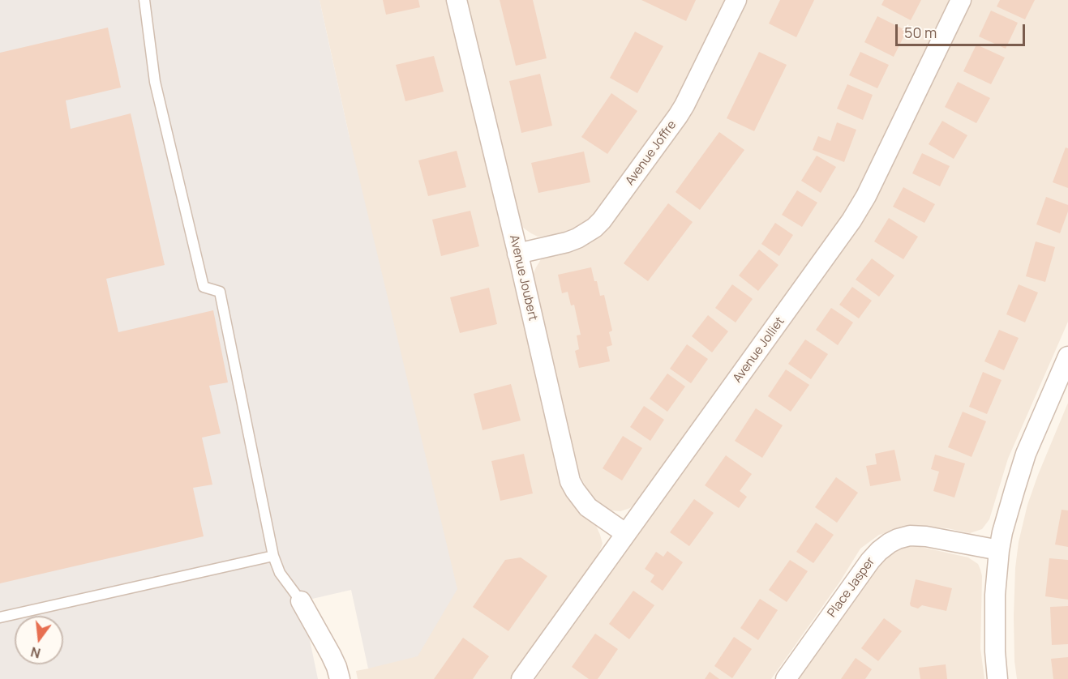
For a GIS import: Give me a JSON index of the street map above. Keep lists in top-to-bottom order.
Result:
{
  "streets": {
    "street": [
      "Avenue Joffre",
      "Avenue Joubert",
      "Avenue Jolliet",
      "Place Jasper"
    ]
  },
  "crossings": [
    ["Avenue Joffre", "Avenue Joubert"],
    ["Avenue Joubert", "Avenue Jolliet"]
  ],
  "scale_bar": "50 m",
  "north": "bottom"
}
